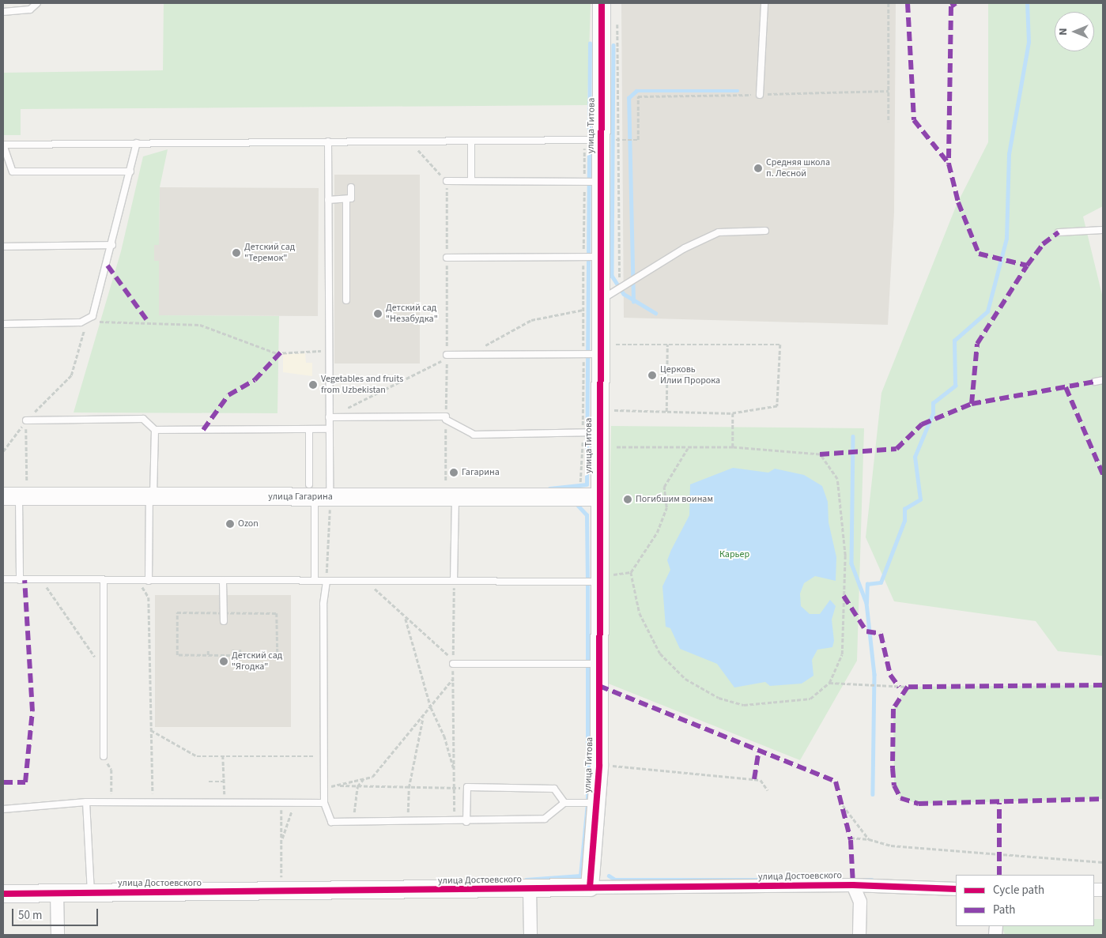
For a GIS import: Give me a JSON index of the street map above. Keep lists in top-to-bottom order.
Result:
{
  "streets": {
    "street": ["улица Титова", "улица Гагарина", "улица Достоевского"]
  },
  "crossings": [
    ["улица Титова", "улица Гагарина"],
    ["улица Титова", "улица Достоевского"]
  ],
  "parks": ["Карьер"],
  "places": [
    "Средняя школа п. Лесной",
    "Детский сад \"Теремок\"",
    "Детский сад \"Незабудка\"",
    "Церковь Илии Пророка",
    "Vegetables and fruits from Uzbekistan",
    "Гагарина",
    "Погибшим воинам",
    "Ozon",
    "Детский сад \"Ягодка\""
  ],
  "legend": ["Cycle path", "Path"],
  "scale_bar": "50 m",
  "north": "left"
}
